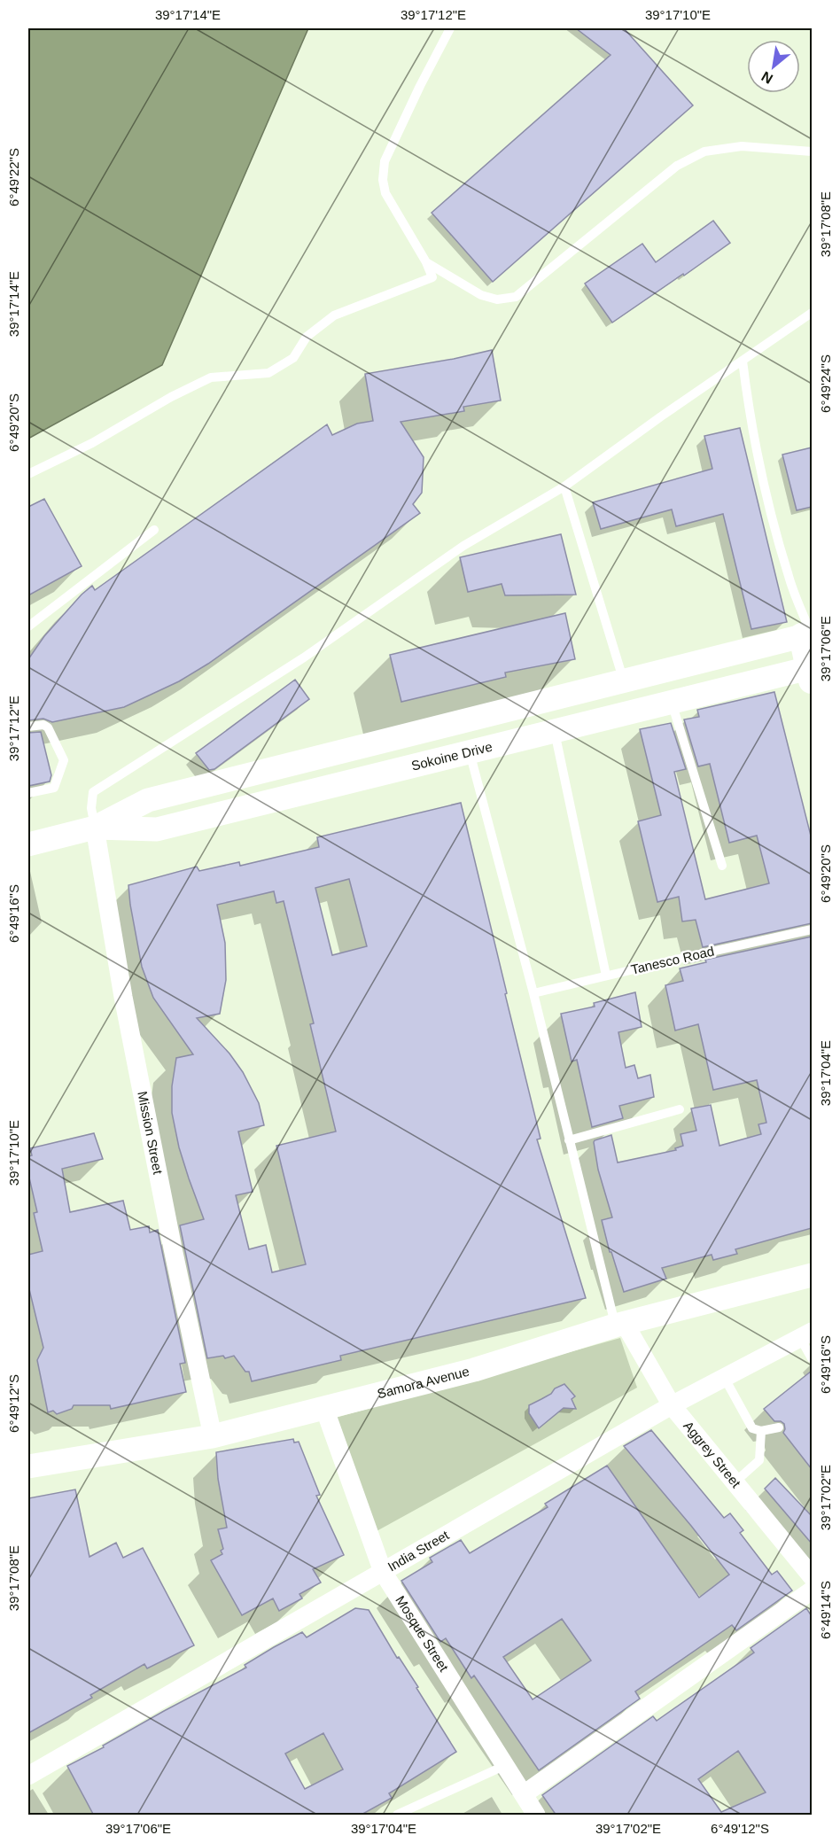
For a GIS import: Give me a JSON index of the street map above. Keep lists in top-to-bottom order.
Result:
{
  "streets": {
    "street": [
      "Sokoine Drive",
      "Mission Street",
      "Samora Avenue",
      "Aggrey Street",
      "India Street",
      "Mosque Street"
    ],
    "lane": ["Tanesco Road"]
  },
  "crossings": [
    ["Sokoine Drive", "Mission Street"],
    ["Mission Street", "Samora Avenue"],
    ["Samora Avenue", "Aggrey Street"],
    ["Samora Avenue", "Mosque Street"],
    ["Aggrey Street", "India Street"],
    ["India Street", "Mosque Street"]
  ],
  "north": "bottom left",
  "coordinates": [
    "39°17'14\"E",
    "39°17'12\"E",
    "39°17'10\"E",
    "6°49'22\"S",
    "39°17'08\"E",
    "6°49'24\"S",
    "6°49'20\"S",
    "39°17'06\"E",
    "6°49'16\"S",
    "39°17'04\"E",
    "6°49'12\"S",
    "39°17'02\"E",
    "6°49'14\"S"
  ]
}
